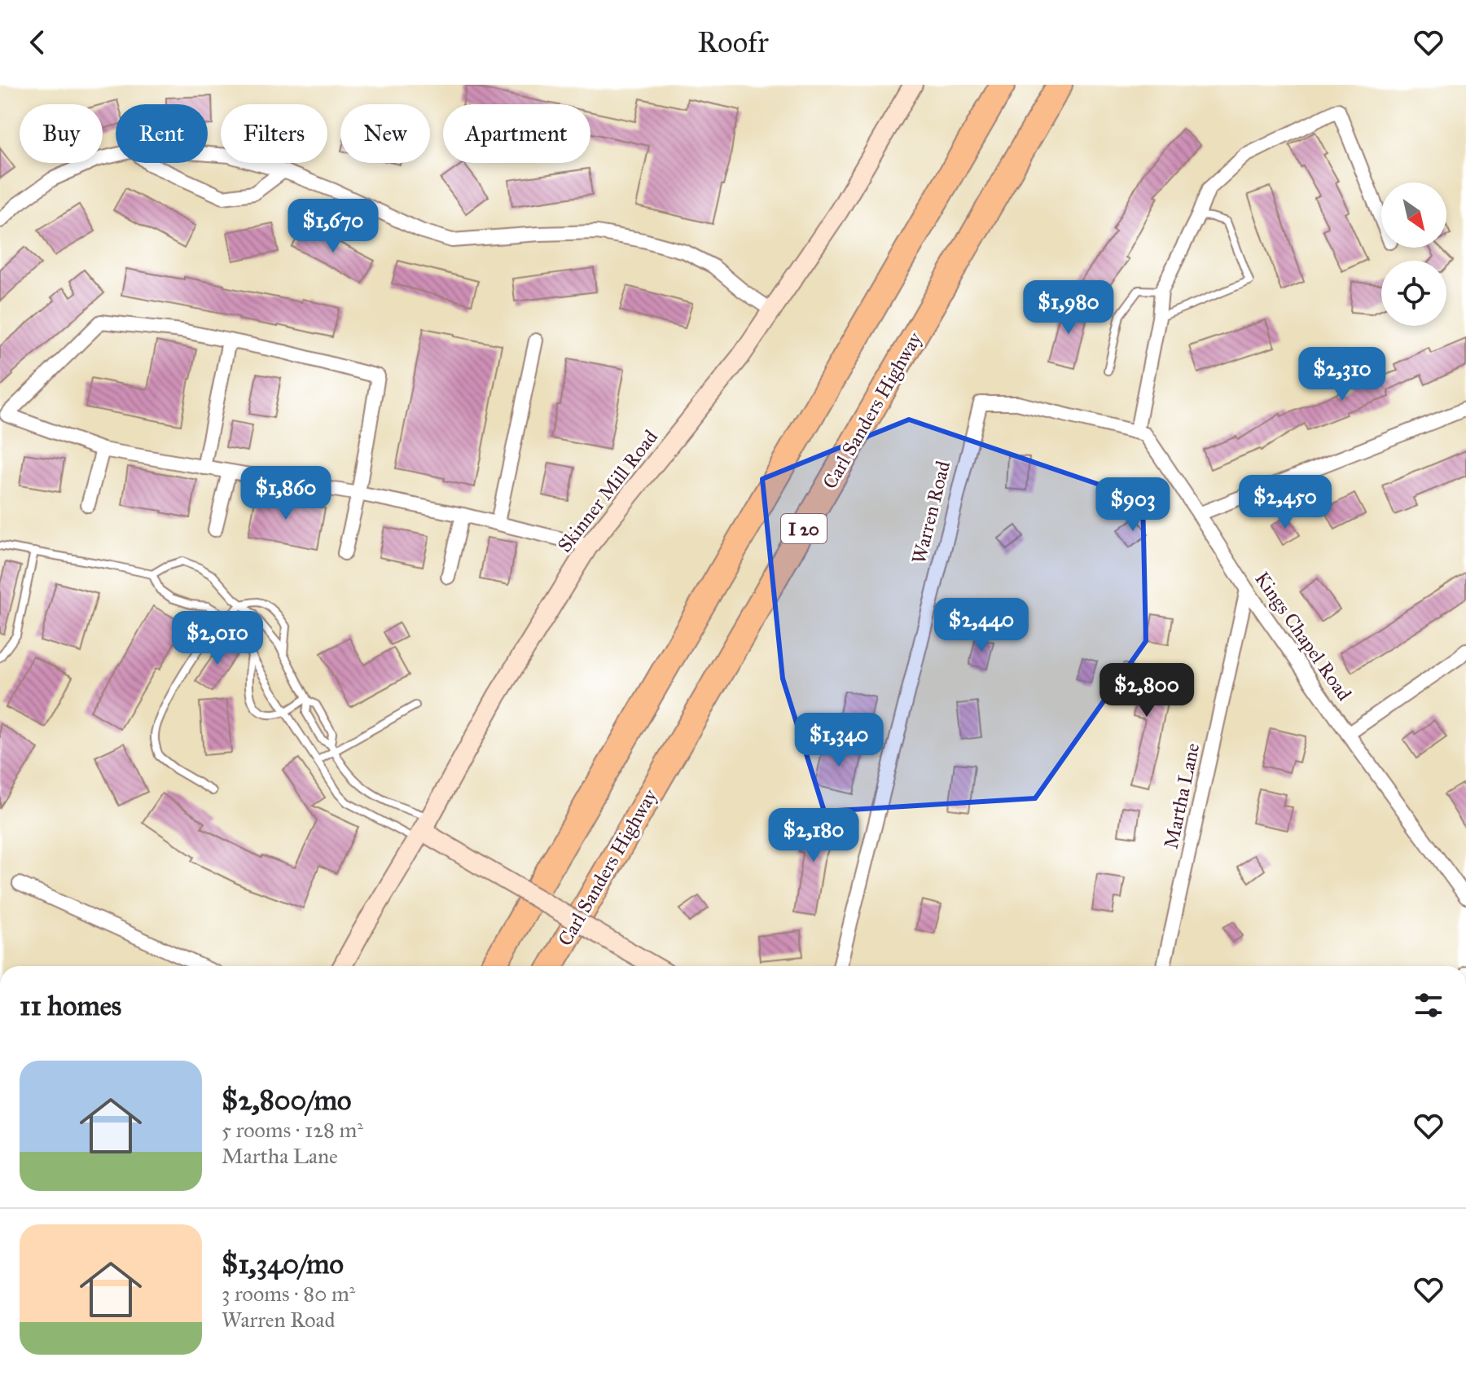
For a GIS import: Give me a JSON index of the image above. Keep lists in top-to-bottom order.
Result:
{
  "streets": {
    "highway": ["Carl Sanders Highway", "I 20"],
    "street": [
      "Skinner Mill Road",
      "Warren Road",
      "Kings Chapel Road",
      "Martha Lane"
    ]
  },
  "crossings": [
    ["Warren Road", "Kings Chapel Road"],
    ["Kings Chapel Road", "Martha Lane"]
  ],
  "north": "bottom right",
  "page": {
    "header": "Roofr",
    "chip": [
      "Buy",
      "Rent",
      "Filters",
      "New",
      "Apartment"
    ],
    "price": [
      "$1,670",
      "$1,980",
      "$2,310",
      "$1,860",
      "$2,450",
      "$903",
      "$2,440",
      "$2,010",
      "$2,800",
      "$1,340",
      "$2,180"
    ],
    "heading": "11 homes",
    "list": [
      {
        "name": "$2,800/mo",
        "note": "5 rooms · 128 m² · Martha Lane"
      },
      {
        "name": "$1,340/mo",
        "note": "3 rooms · 80 m² · Warren Road"
      }
    ]
  }
}
